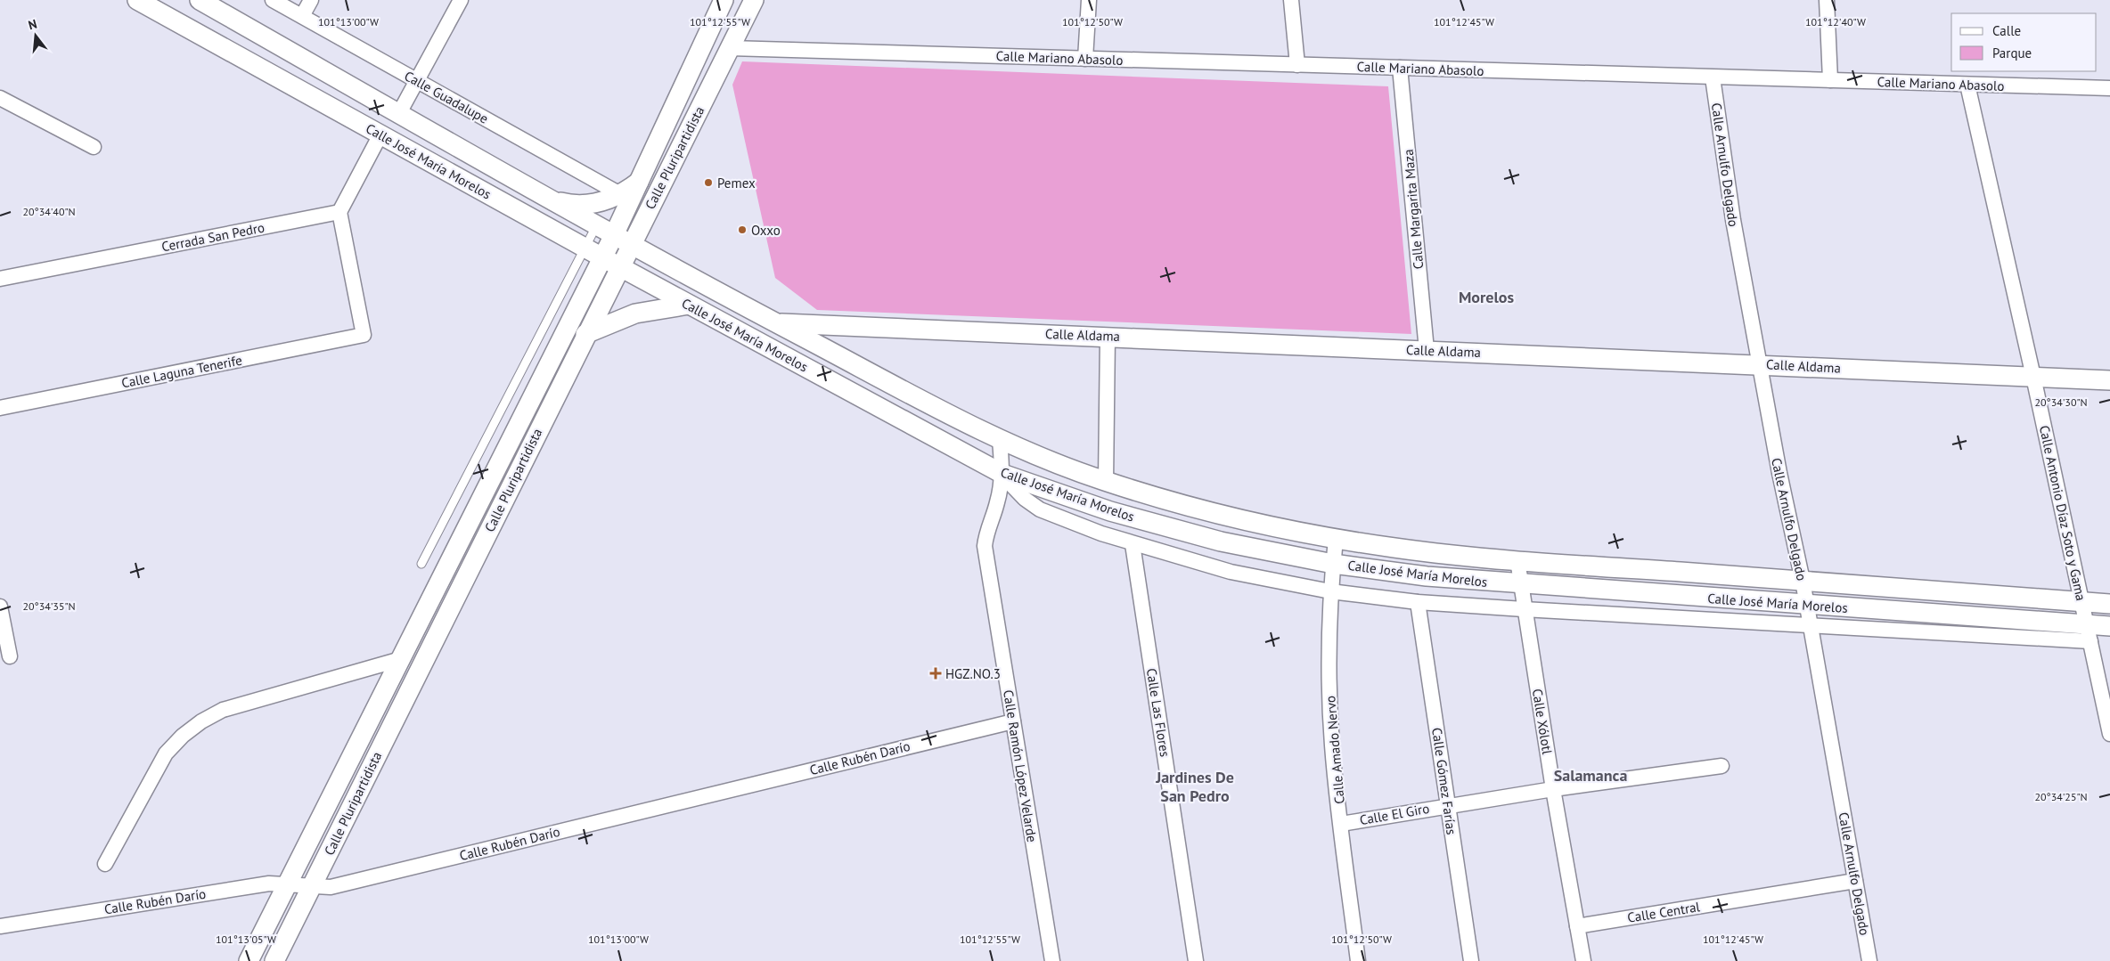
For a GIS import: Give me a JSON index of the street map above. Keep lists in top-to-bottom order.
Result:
{
  "streets": {
    "street": [
      "Calle Mariano Abasolo",
      "Calle Guadalupe",
      "Calle Pluripartidista",
      "Calle José María Morelos",
      "Calle Arnulfo Delgado",
      "Calle Margarita Maza",
      "Cerrada San Pedro",
      "Calle Aldama",
      "Calle Laguna Tenerife",
      "Calle Antonio Díaz Soto y Gama",
      "Calle Las Flores",
      "Calle Xólotl",
      "Calle Amado Nervo",
      "Calle Rubén Darío",
      "Calle Ramón López Velarde",
      "Calle Gómez Farías",
      "Calle El Giro",
      "Calle Central"
    ]
  },
  "crossings": [
    ["Calle Mariano Abasolo", "Calle Pluripartidista"],
    ["Calle Mariano Abasolo", "Calle Arnulfo Delgado"],
    ["Calle Mariano Abasolo", "Calle Margarita Maza"],
    ["Calle Mariano Abasolo", "Calle Antonio Díaz Soto y Gama"],
    ["Calle Pluripartidista", "Calle José María Morelos"],
    ["Calle Pluripartidista", "Calle Rubén Darío"],
    ["Calle José María Morelos", "Calle Arnulfo Delgado"],
    ["Calle José María Morelos", "Calle Aldama"],
    ["Calle José María Morelos", "Calle Antonio Díaz Soto y Gama"],
    ["Calle José María Morelos", "Calle Xólotl"],
    ["Calle José María Morelos", "Calle Amado Nervo"],
    ["Calle José María Morelos", "Calle Ramón López Velarde"],
    ["Calle Arnulfo Delgado", "Calle Aldama"],
    ["Calle Arnulfo Delgado", "Calle Central"],
    ["Calle Margarita Maza", "Calle Aldama"],
    ["Cerrada San Pedro", "Calle Laguna Tenerife"],
    ["Calle Aldama", "Calle Antonio Díaz Soto y Gama"],
    ["Calle Xólotl", "Calle El Giro"],
    ["Calle Xólotl", "Calle Central"],
    ["Calle Amado Nervo", "Calle El Giro"],
    ["Calle Rubén Darío", "Calle Ramón López Velarde"],
    ["Calle Gómez Farías", "Calle El Giro"]
  ],
  "districts": ["Morelos", "Salamanca", "Jardines De San Pedro"],
  "places": {
    "other": ["Pemex", "Oxxo"],
    "health": ["HGZ.NO.3"]
  },
  "legend": ["Calle", "Parque"],
  "north": "top",
  "coordinates": [
    "101°13'00\"W",
    "101°12'55\"W",
    "101°12'50\"W",
    "101°12'45\"W",
    "101°12'40\"W",
    "20°34'40\"N",
    "20°34'30\"N",
    "20°34'35\"N",
    "20°34'25\"N",
    "101°13'05\"W"
  ]
}
